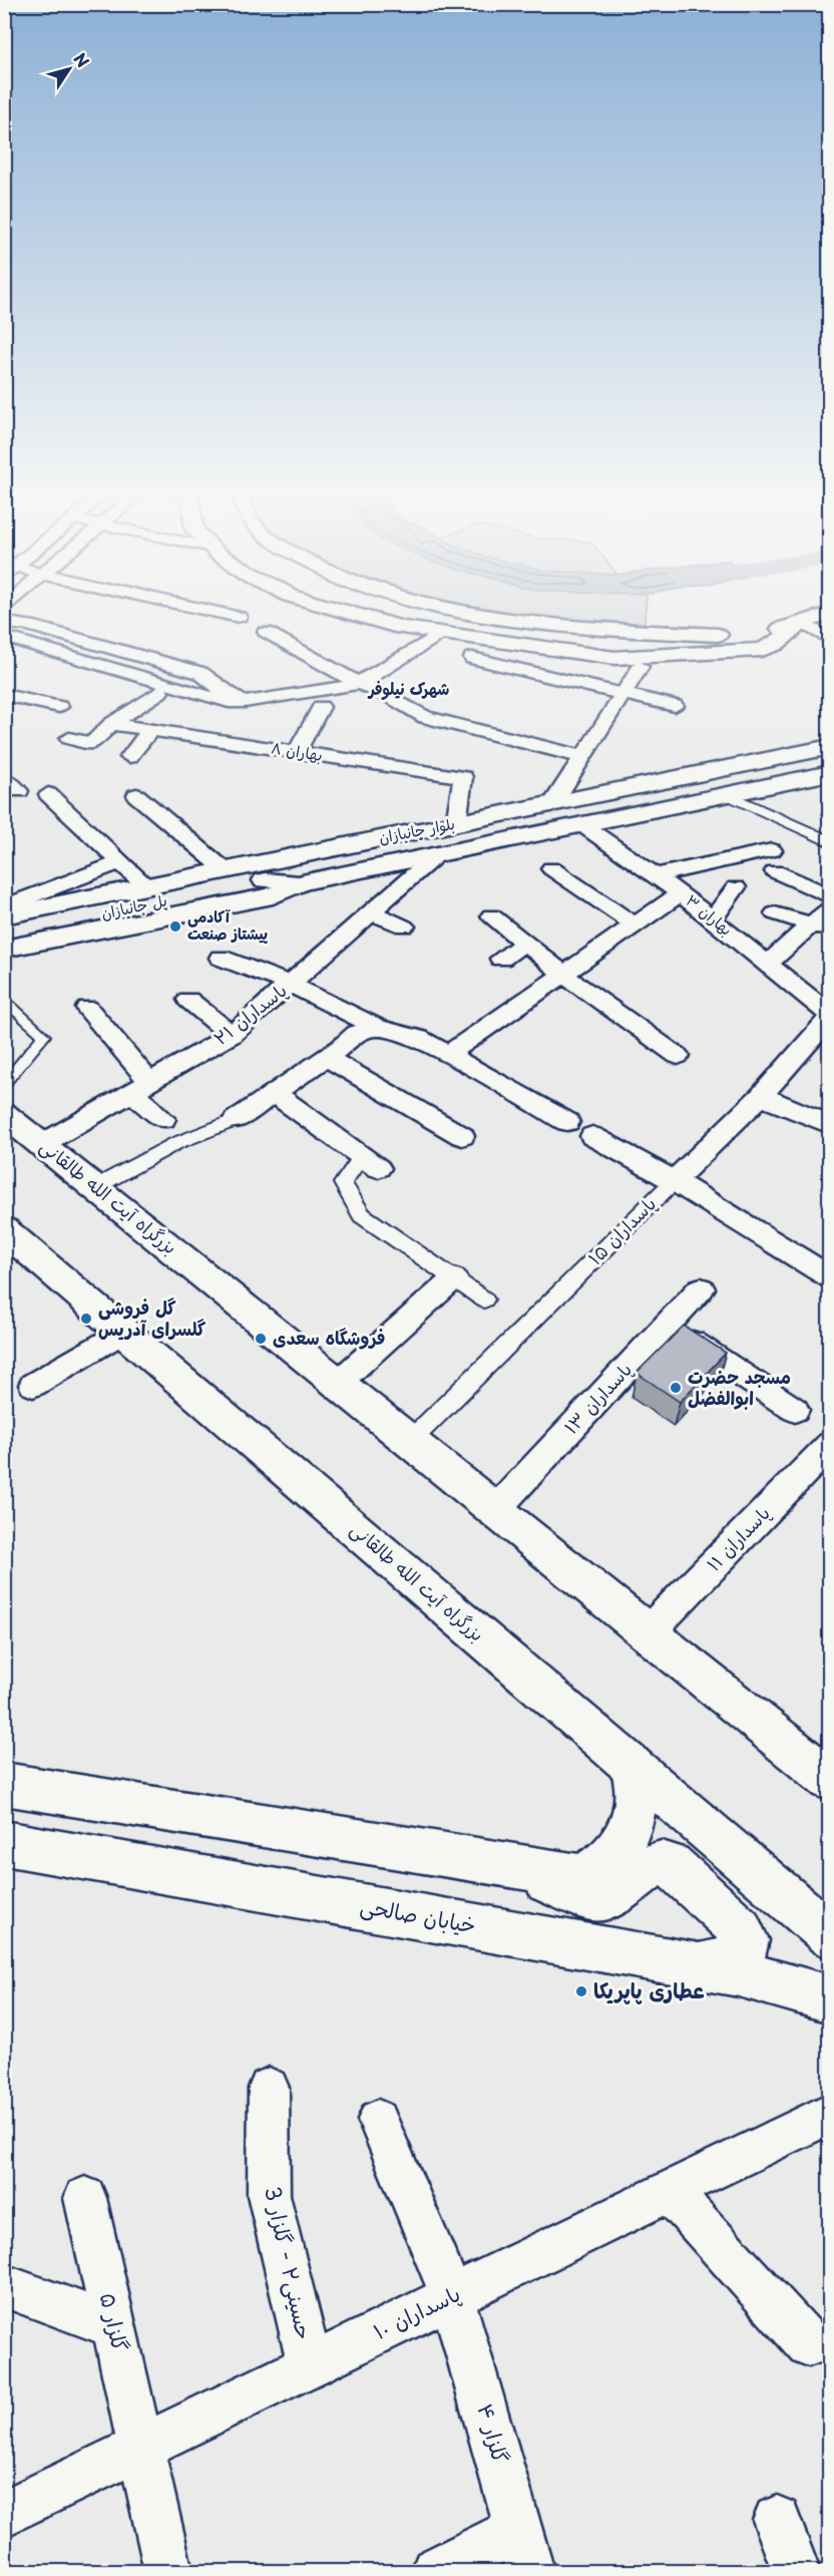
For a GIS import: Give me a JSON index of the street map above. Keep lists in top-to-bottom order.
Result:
{
  "streets": {
    "main road": [
      "بلوار جانبازان",
      "پل جانبازان",
      "بزرگراه آیت الله طالقانی",
      "خیابان صالحی"
    ],
    "street": [
      "بهاران ۸",
      "بهاران ۳",
      "پاسداران ۲۱",
      "پاسداران ۱۵",
      "پاسداران ۱۳",
      "پاسداران ١١",
      "حسینی۲ - گلزار 3",
      "پاسداران ١٠",
      "گلزار ۵",
      "گلزار ۴"
    ]
  },
  "crossings": [
    ["بهاران ۸", "بلوار جانبازان"],
    ["بلوار جانبازان", "پل جانبازان"],
    ["بلوار جانبازان", "بهاران ۳"],
    ["بلوار جانبازان", "پاسداران ۲۱"],
    ["بهاران ۳", "پاسداران ۱۵"],
    ["پاسداران ۲۱", "بزرگراه آیت الله طالقانی"],
    ["بزرگراه آیت الله طالقانی", "پاسداران ۱۵"],
    ["بزرگراه آیت الله طالقانی", "پاسداران ۱۳"],
    ["بزرگراه آیت الله طالقانی", "پاسداران ١١"],
    ["حسینی۲ - گلزار 3", "پاسداران ١٠"],
    ["پاسداران ١٠", "گلزار ۵"],
    ["پاسداران ١٠", "گلزار ۴"]
  ],
  "districts": ["شهرک نیلوفر"],
  "places": [
    "آکادمی پیشتاز صنعت",
    "گل فروشی گلسرای آدریس",
    "فروشگاه سعدی",
    "مسجد حضرت ابوالفضل",
    "عطاری پاپریکا"
  ],
  "north": "top right"
}
